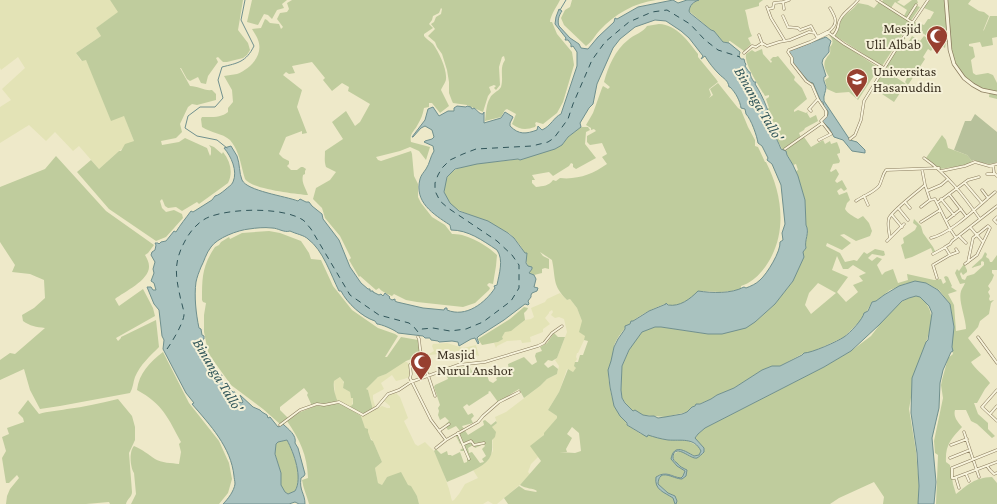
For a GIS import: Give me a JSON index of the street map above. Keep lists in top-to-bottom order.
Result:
{
  "water": ["Binanga Tallo'"],
  "places": {
    "mosque": ["Mesjid Ulil Albab", "Masjid Nurul Anshor"],
    "school or university": ["Universitas Hasanuddin"]
  }
}
